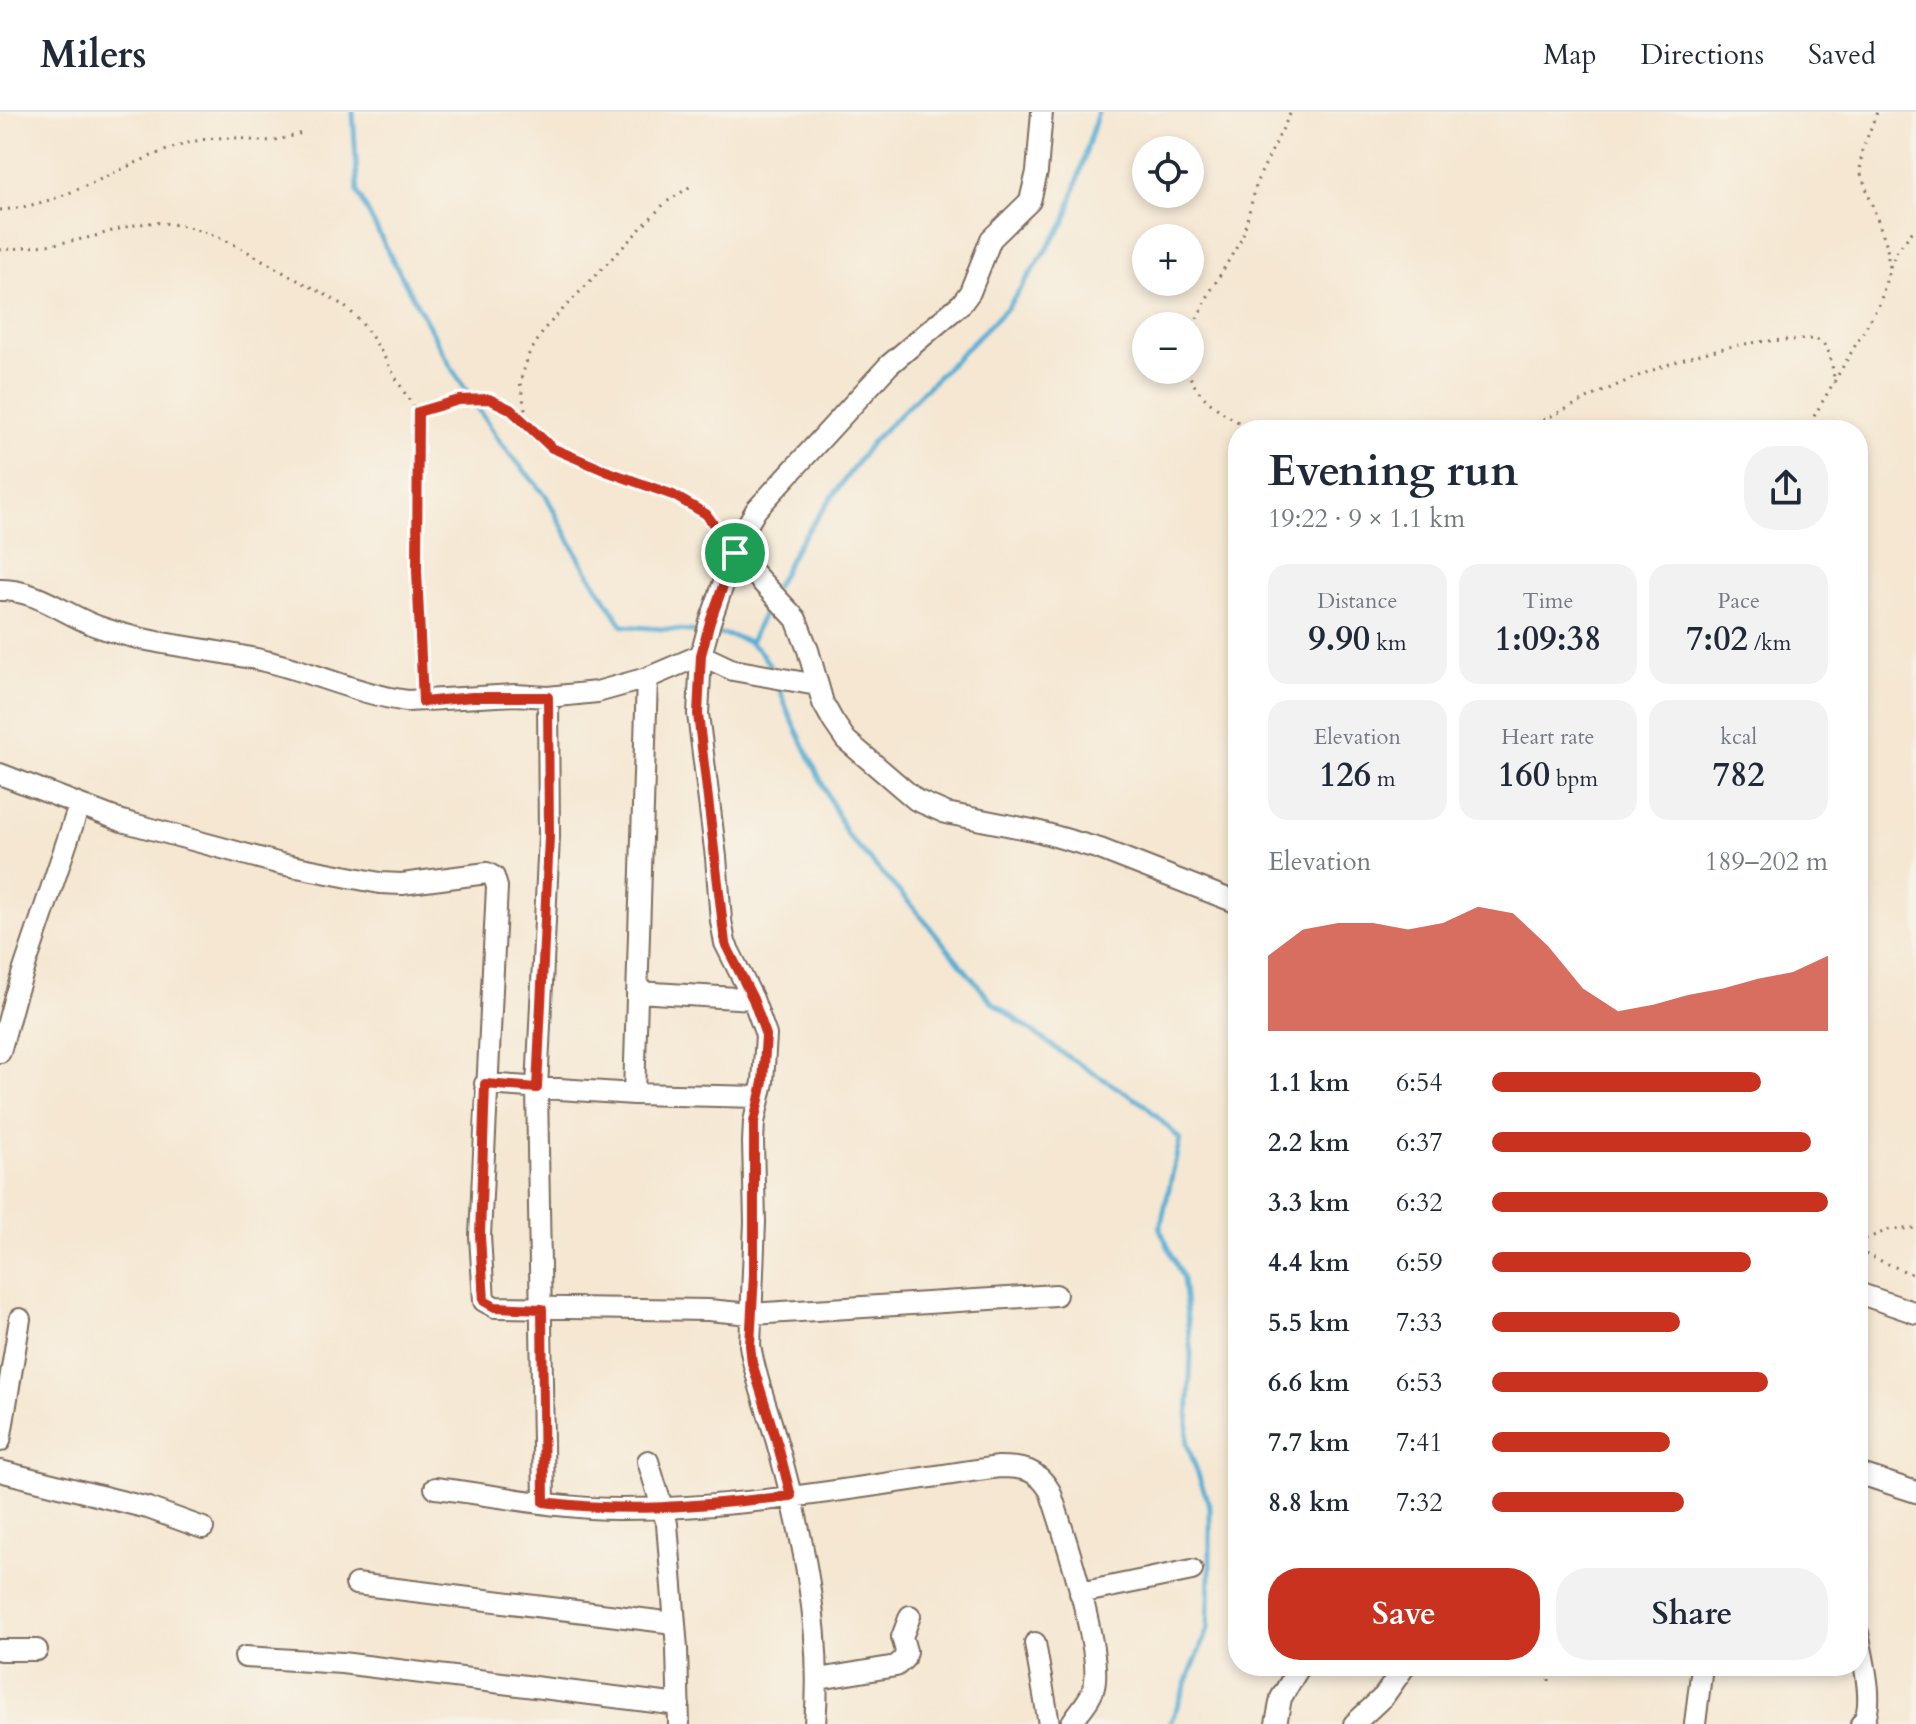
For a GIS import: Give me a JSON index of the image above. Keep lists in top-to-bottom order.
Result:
{
  "page": {
    "header": "Milers",
    "nav": ["Map", "Directions", "Saved"],
    "map_buttons": ["+", "−"],
    "heading": ["Evening run", "19:22 · 9 × 1.1 km"],
    "stats": [
      ["Distance", "9.90 km"],
      ["Time", "1:09:38"],
      ["Pace", "7:02 /km"],
      ["Elevation", "126 m"],
      ["Heart rate", "160 bpm"],
      ["kcal", "782"]
    ],
    "chart": ["Elevation", "189–202 m"],
    "list": [
      {
        "name": "1.1 km",
        "note": "6:54"
      },
      {
        "name": "2.2 km",
        "note": "6:37"
      },
      {
        "name": "3.3 km",
        "note": "6:32"
      },
      {
        "name": "4.4 km",
        "note": "6:59"
      },
      {
        "name": "5.5 km",
        "note": "7:33"
      },
      {
        "name": "6.6 km",
        "note": "6:53"
      },
      {
        "name": "7.7 km",
        "note": "7:41"
      },
      {
        "name": "8.8 km",
        "note": "7:32"
      }
    ],
    "buttons": ["Save", "Share"]
  }
}
